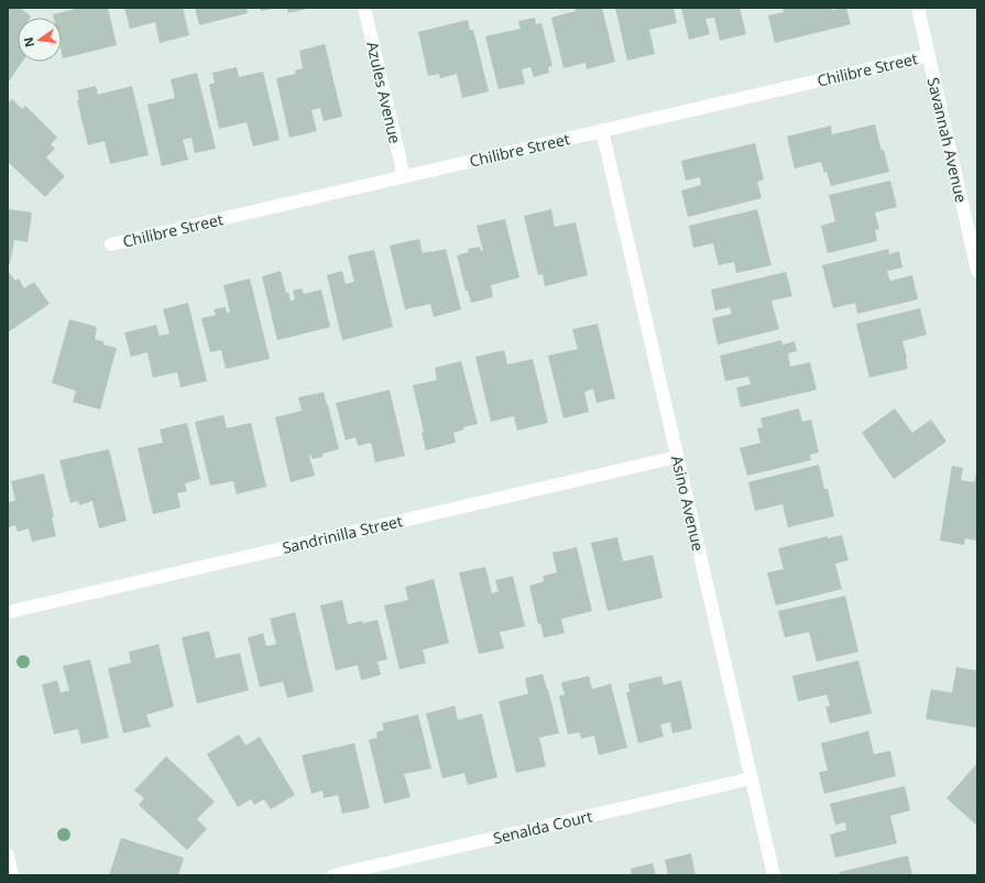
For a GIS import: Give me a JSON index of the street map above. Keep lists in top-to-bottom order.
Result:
{
  "streets": {
    "street": [
      "Chilibre Street",
      "Azules Avenue",
      "Savannah Avenue",
      "Asino Avenue",
      "Sandrinilla Street",
      "Senalda Court"
    ]
  },
  "crossings": [
    ["Chilibre Street", "Azules Avenue"],
    ["Chilibre Street", "Savannah Avenue"],
    ["Chilibre Street", "Asino Avenue"],
    ["Asino Avenue", "Sandrinilla Street"],
    ["Asino Avenue", "Senalda Court"]
  ],
  "north": "left"
}
